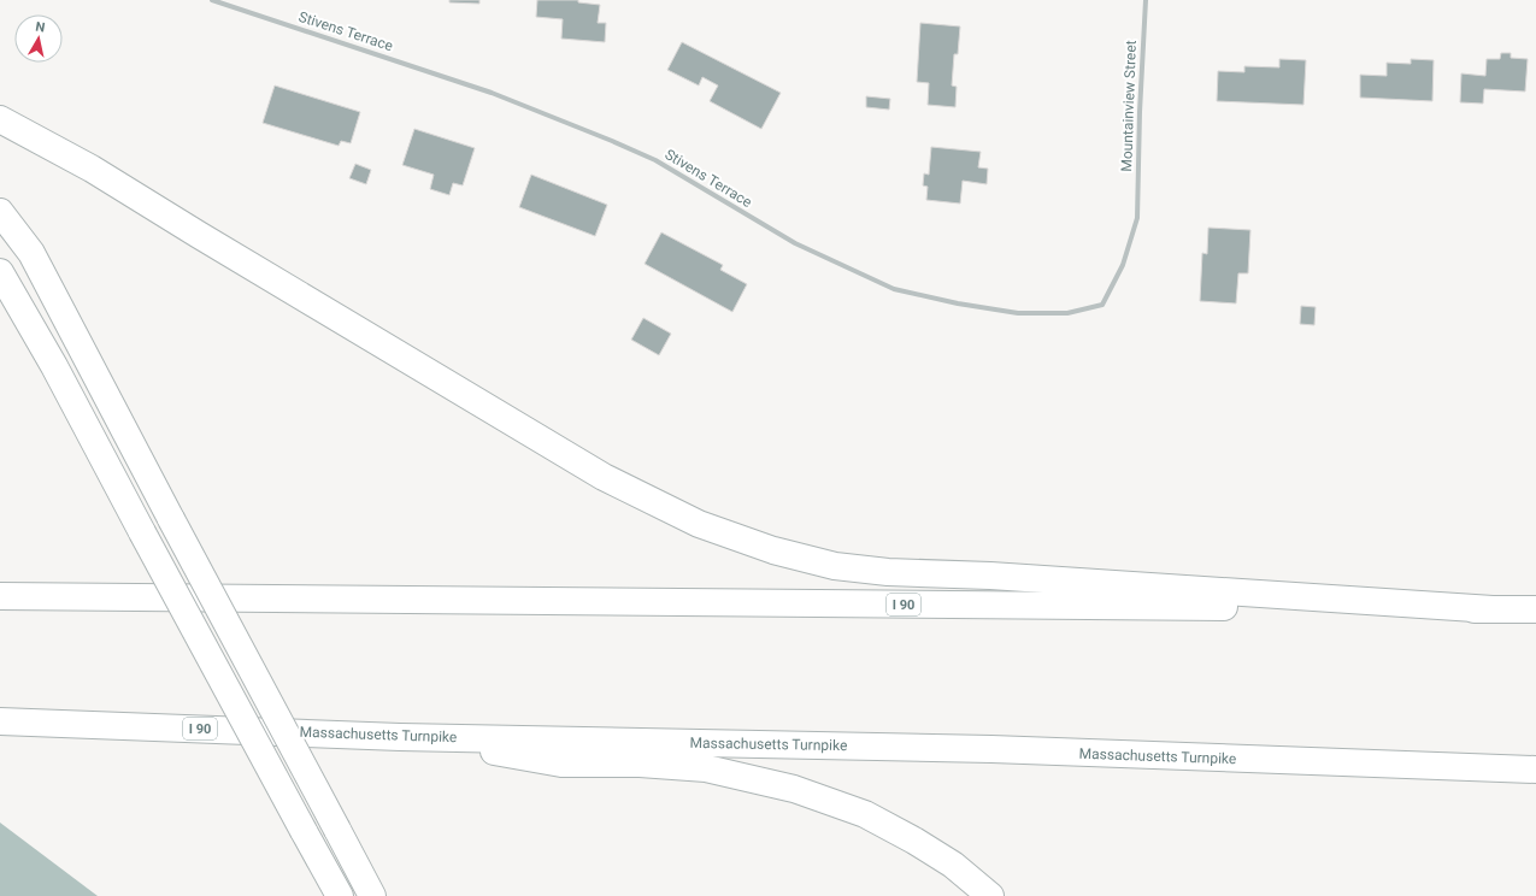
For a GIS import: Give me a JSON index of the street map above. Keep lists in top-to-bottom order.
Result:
{
  "streets": {
    "highway": ["I 90", "Massachusetts Turnpike"],
    "street": ["Stivens Terrace", "Mountainview Street"]
  },
  "crossings": [
    ["Stivens Terrace", "Mountainview Street"]
  ],
  "north": "top"
}
